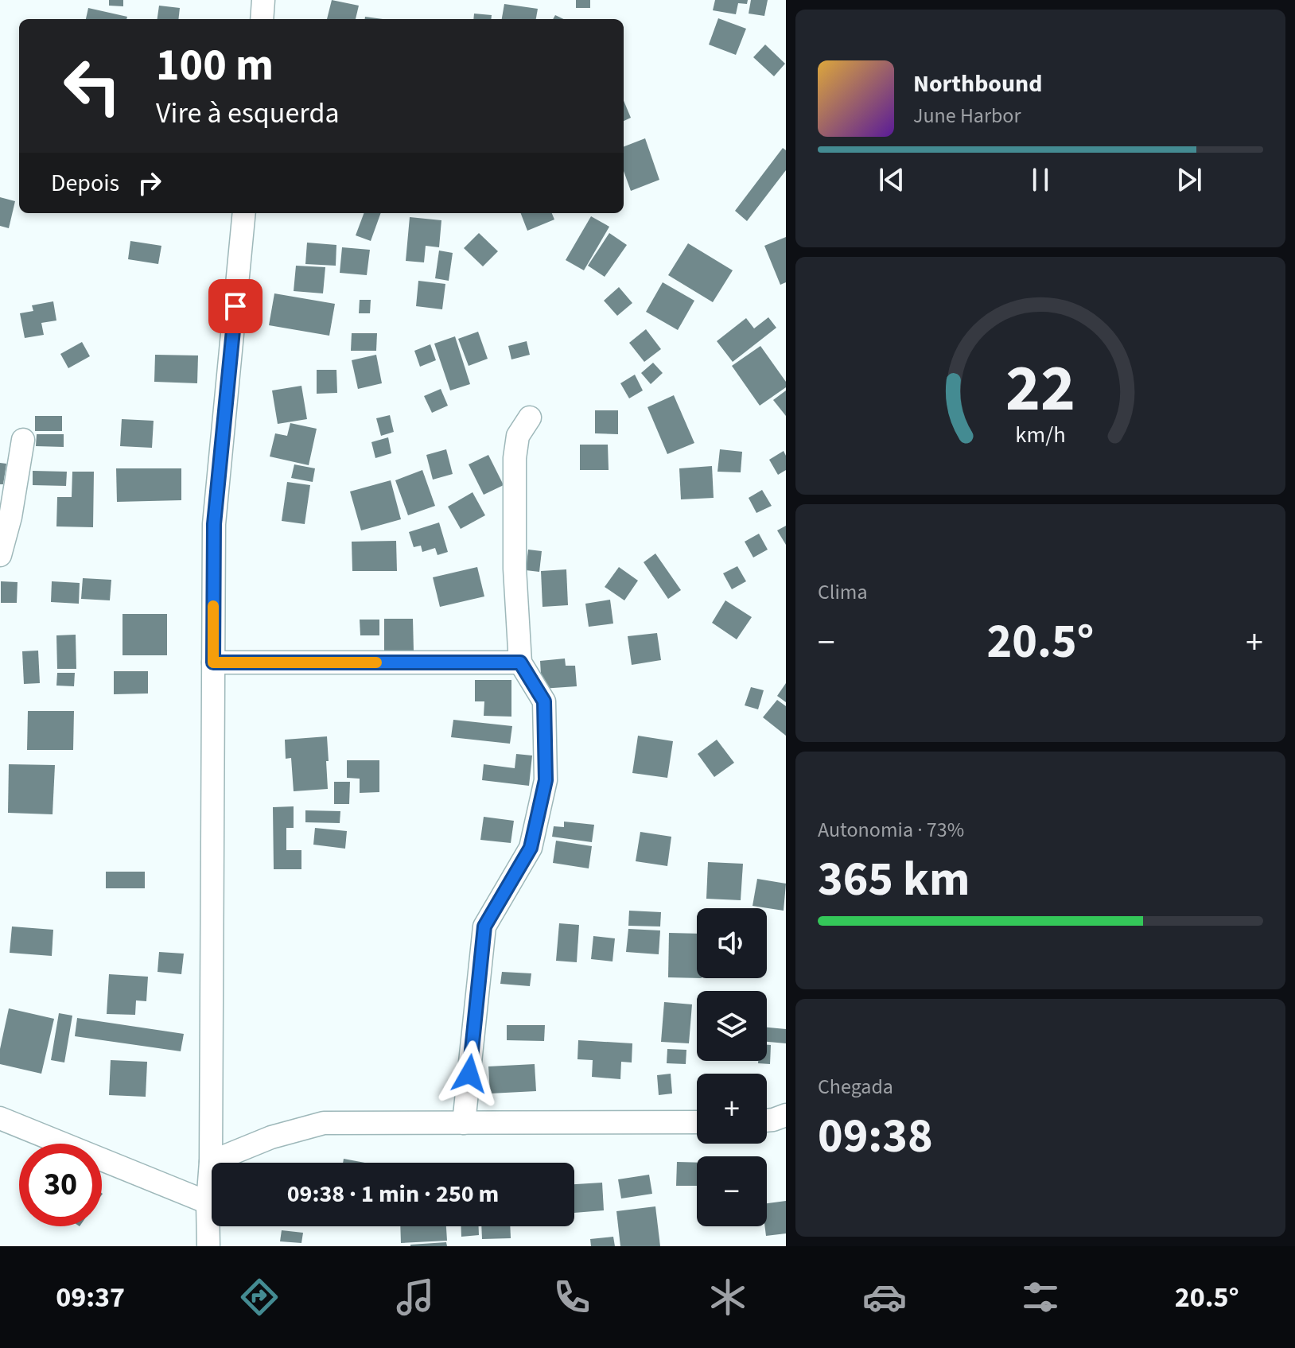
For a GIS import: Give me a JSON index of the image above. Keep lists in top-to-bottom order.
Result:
{
  "page": {
    "turn": ["100 m", "Vire à esquerda"],
    "song": ["Northbound", "June Harbor"],
    "then": "Depois",
    "tile": [
      "Clima",
      ["Autonomia · 73%", "365 km"],
      ["Chegada", "09:38"]
    ],
    "heat": ["−", "20.5°", "+"],
    "map_buttons": ["+", "−"],
    "limit": "30",
    "trip": "09:38 · 1 min · 250 m",
    "tabs": ["09:37", "20.5°"],
    "gauge": ["22", "km/h"]
  }
}
